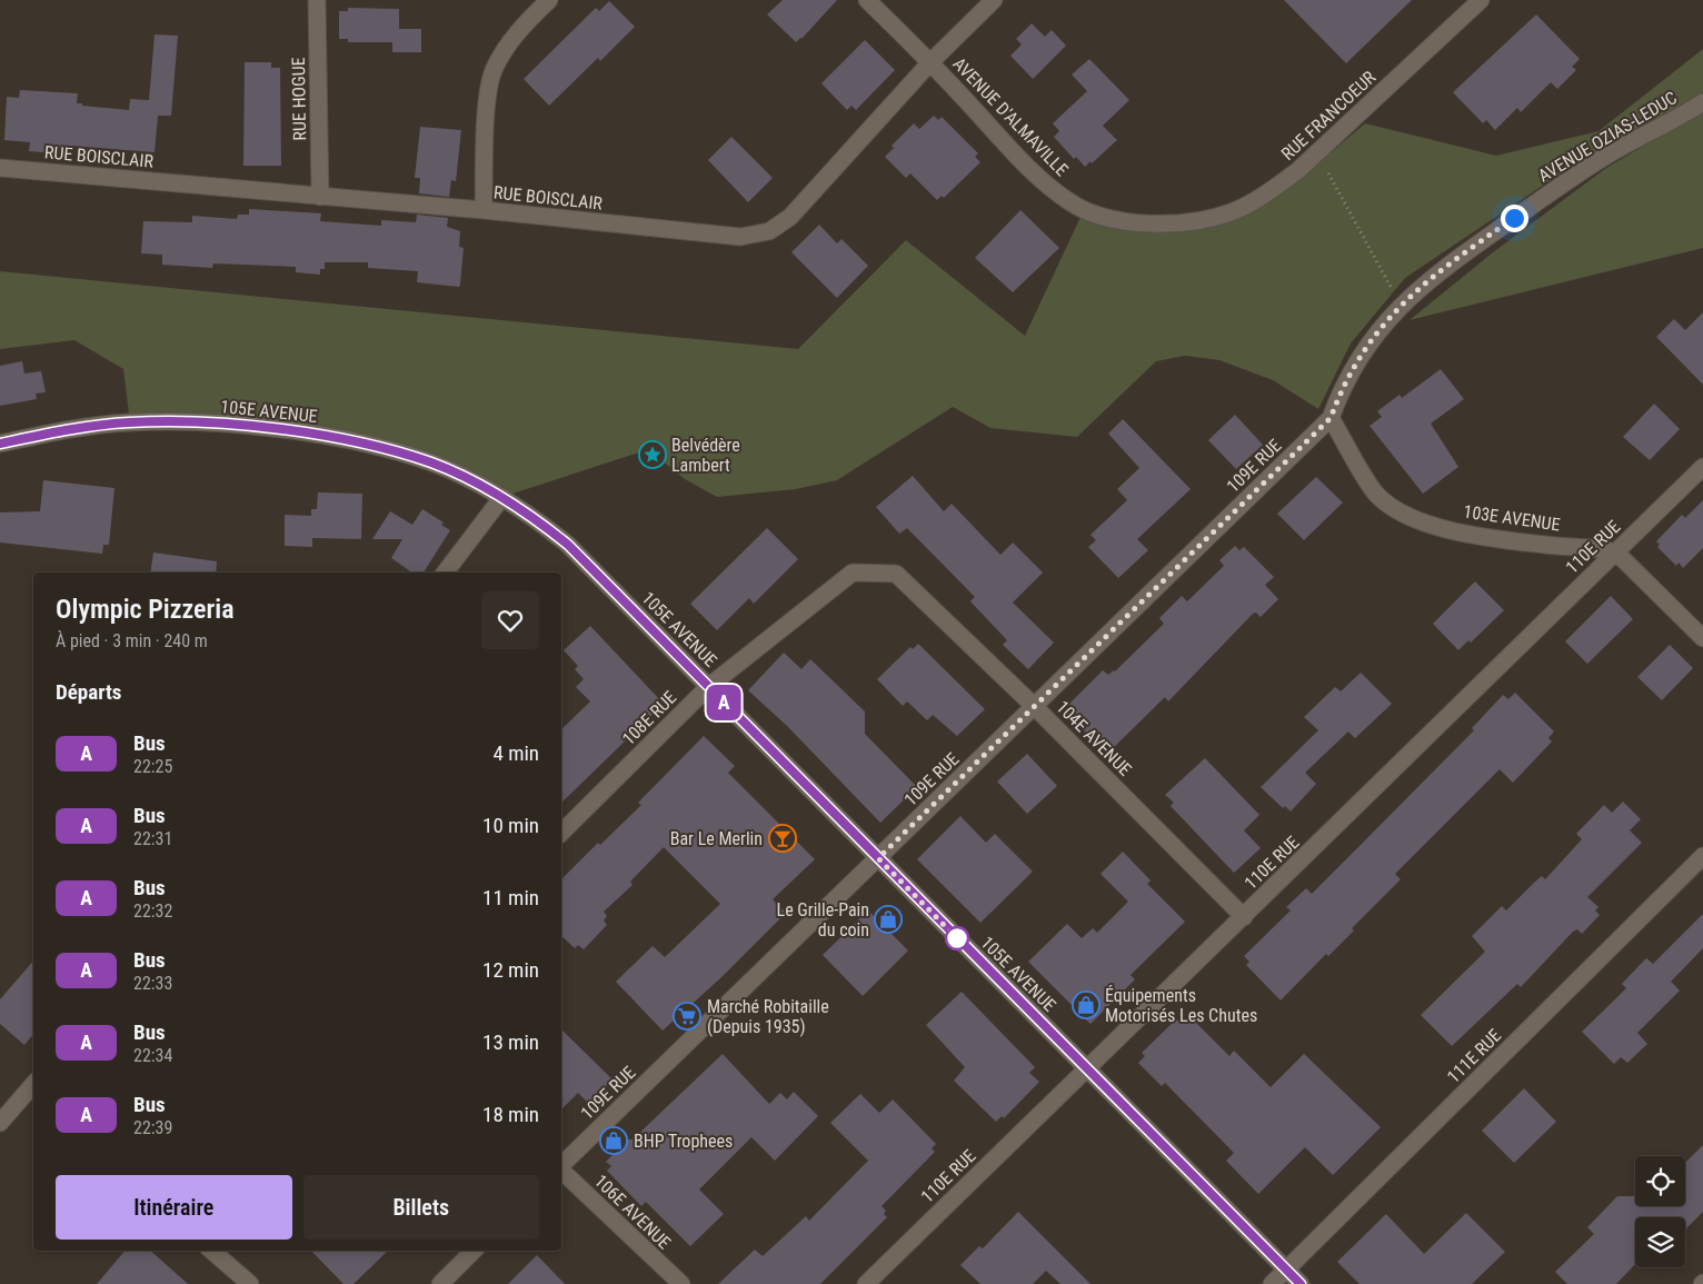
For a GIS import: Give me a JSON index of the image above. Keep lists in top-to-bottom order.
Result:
{
  "streets": {
    "street": [
      "RUE HOGUE",
      "RUE FRANCOEUR",
      "AVENUE D'ALMAVILLE",
      "AVENUE OZIAS-LEDUC",
      "RUE BOISCLAIR",
      "105E AVENUE",
      "109E RUE",
      "103E AVENUE",
      "110E RUE",
      "108E RUE",
      "104E AVENUE",
      "111E RUE",
      "106E AVENUE"
    ]
  },
  "crossings": [
    ["RUE HOGUE", "RUE BOISCLAIR"],
    ["RUE FRANCOEUR", "AVENUE D'ALMAVILLE"],
    ["AVENUE D'ALMAVILLE", "RUE BOISCLAIR"],
    ["AVENUE OZIAS-LEDUC", "109E RUE"],
    ["AVENUE OZIAS-LEDUC", "103E AVENUE"],
    ["105E AVENUE", "109E RUE"],
    ["105E AVENUE", "110E RUE"],
    ["105E AVENUE", "108E RUE"],
    ["105E AVENUE", "111E RUE"],
    ["109E RUE", "103E AVENUE"],
    ["109E RUE", "104E AVENUE"],
    ["103E AVENUE", "110E RUE"],
    ["110E RUE", "104E AVENUE"],
    ["108E RUE", "104E AVENUE"]
  ],
  "places": {
    "place": ["Belvédère Lambert"],
    "bar": ["Bar Le Merlin"],
    "shop": ["Le Grille-Pain du coin", "Équipements Motorisés Les Chutes", "BHP Trophees"],
    "supermarket": ["Marché Robitaille (Depuis 1935)"]
  },
  "lines": ["bus line A"],
  "page": {
    "on_map": "A",
    "heading": [
      ["Olympic Pizzeria", "À pied · 3 min · 240 m"],
      "Départs"
    ],
    "list": [
      {
        "mark": "A",
        "name": "Bus",
        "note": "22:25",
        "value": "4 min"
      },
      {
        "mark": "A",
        "name": "Bus",
        "note": "22:31",
        "value": "10 min"
      },
      {
        "mark": "A",
        "name": "Bus",
        "note": "22:32",
        "value": "11 min"
      },
      {
        "mark": "A",
        "name": "Bus",
        "note": "22:33",
        "value": "12 min"
      },
      {
        "mark": "A",
        "name": "Bus",
        "note": "22:34",
        "value": "13 min"
      },
      {
        "mark": "A",
        "name": "Bus",
        "note": "22:39",
        "value": "18 min"
      }
    ],
    "buttons": ["Itinéraire", "Billets"]
  }
}
